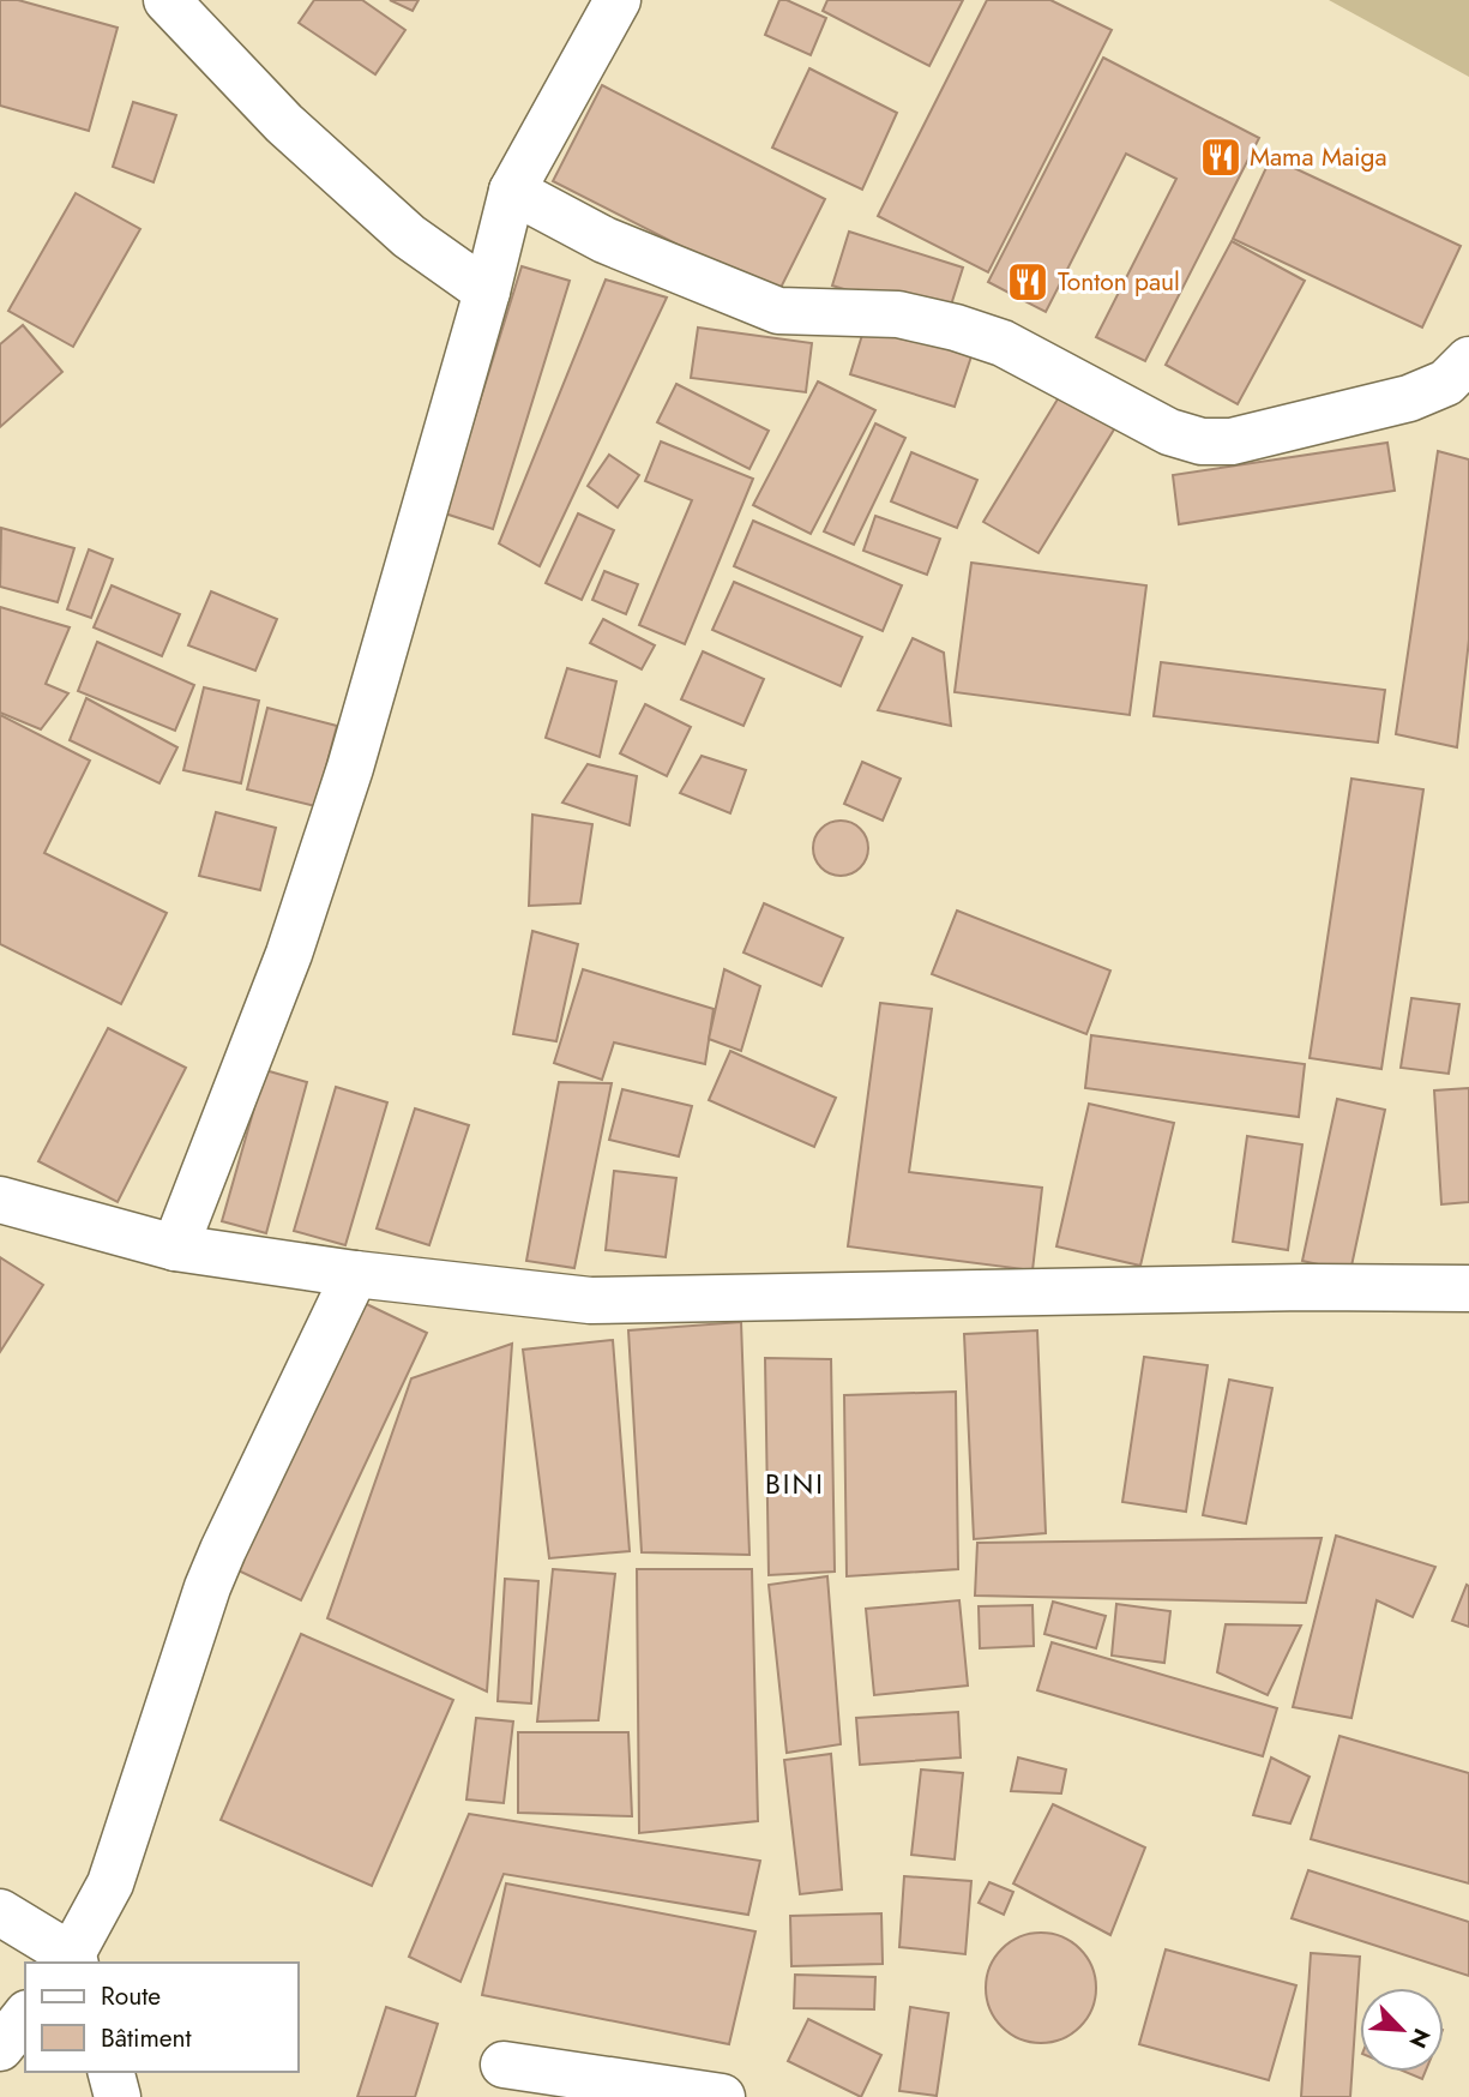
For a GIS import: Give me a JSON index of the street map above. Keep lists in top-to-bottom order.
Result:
{
  "districts": ["BINI"],
  "places": {
    "restaurant": ["Mama Maiga", "Tonton paul"]
  },
  "legend": ["Route", "Bâtiment"],
  "north": "bottom right"
}
